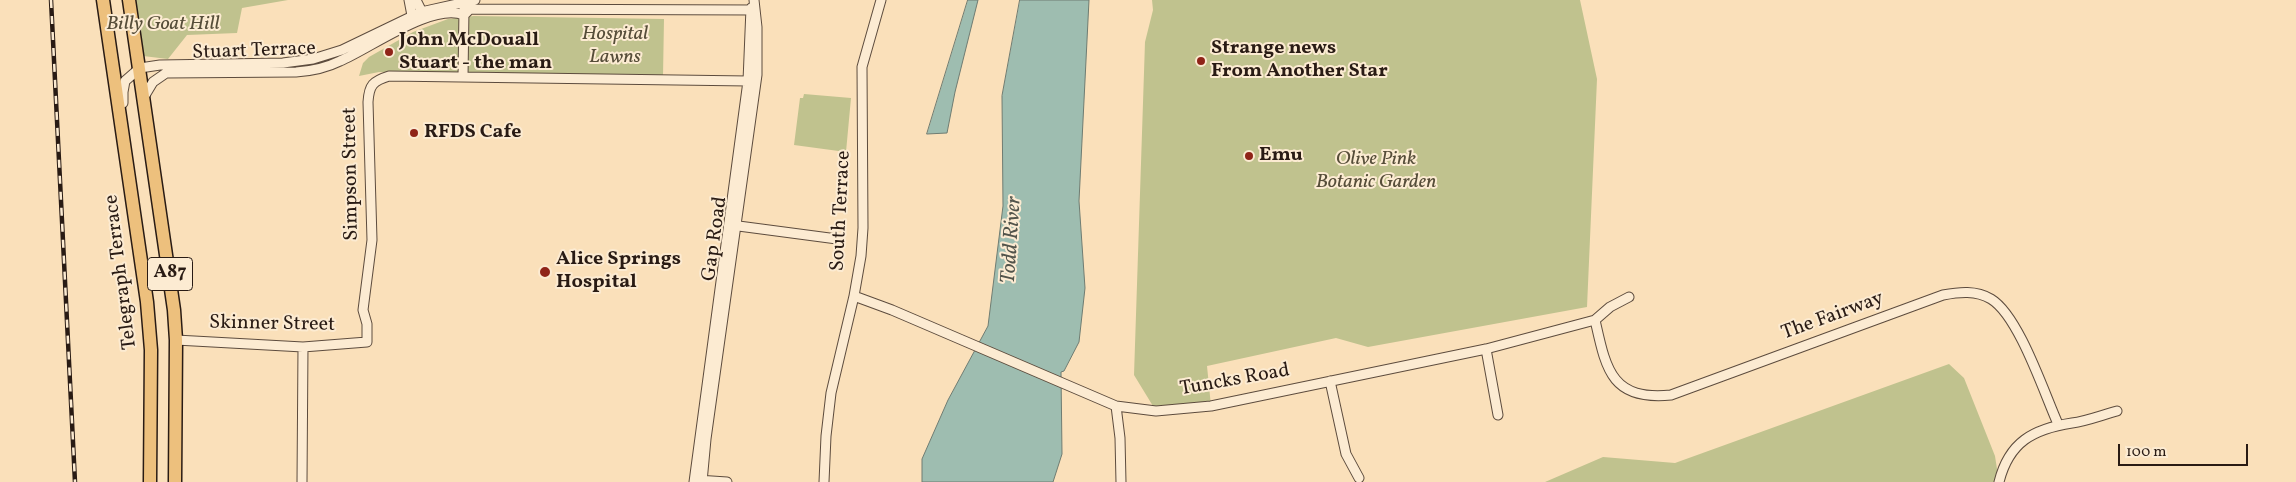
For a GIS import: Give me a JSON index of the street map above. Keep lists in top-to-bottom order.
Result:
{
  "streets": {
    "highway": ["Telegraph Terrace", "A87"],
    "street": [
      "Stuart Terrace",
      "Simpson Street",
      "South Terrace",
      "Gap Road",
      "The Fairway",
      "Skinner Street",
      "Tuncks Road"
    ]
  },
  "crossings": [
    ["Stuart Terrace", "Gap Road"],
    ["Stuart Terrace", "A87"],
    ["Simpson Street", "Gap Road"],
    ["Simpson Street", "Skinner Street"],
    ["South Terrace", "Tuncks Road"],
    ["A87", "Skinner Street"],
    ["The Fairway", "Tuncks Road"]
  ],
  "water": ["Todd River"],
  "parks": ["Billy Goat Hill", "Hospital Lawns", "Olive Pink Botanic Garden"],
  "places": [
    "John McDouall Stuart - the man",
    "Strange news From Another Star",
    "RFDS Cafe",
    "Emu",
    "Alice Springs Hospital"
  ],
  "scale_bar": "100 m"
}
